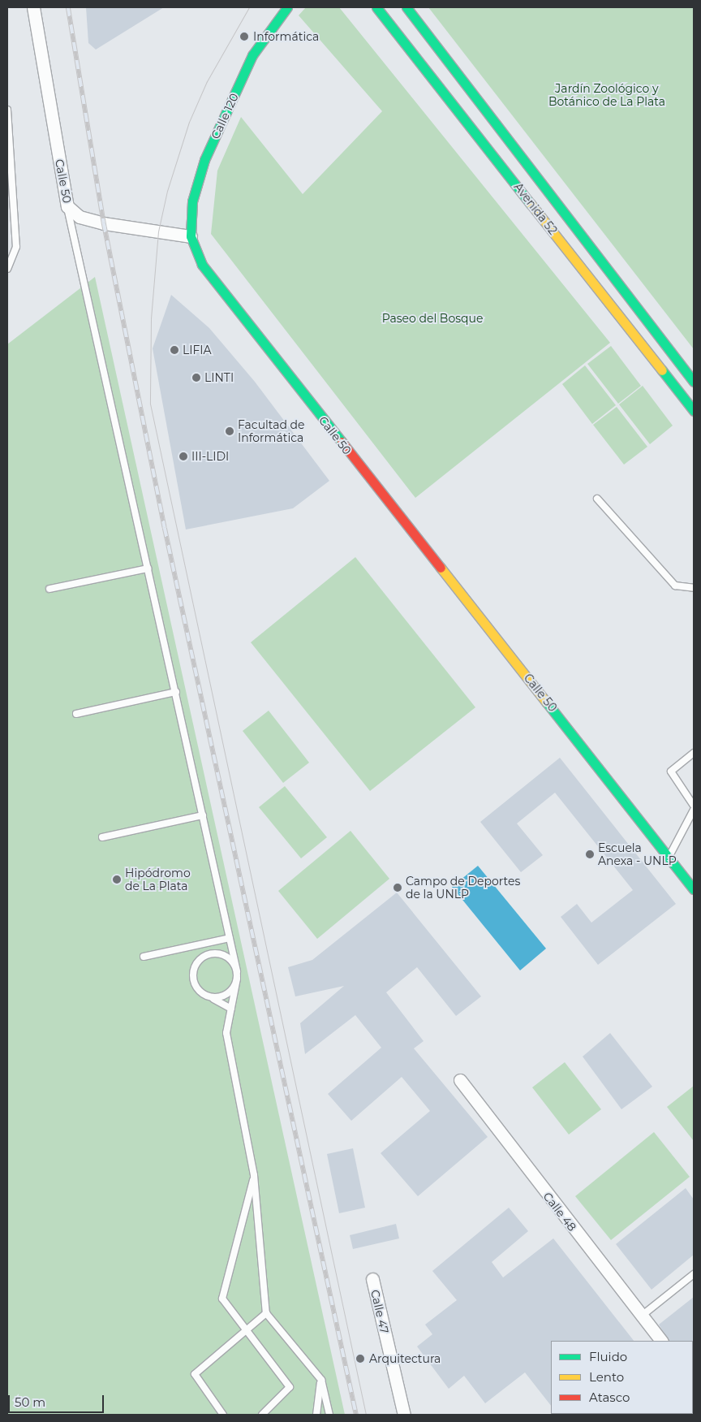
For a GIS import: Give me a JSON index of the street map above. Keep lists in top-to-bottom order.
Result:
{
  "streets": {
    "street": [
      "Calle 120",
      "Calle 50",
      "Avenida 52",
      "Calle 48",
      "Calle 47"
    ]
  },
  "crossings": [
    ["Calle 120", "Calle 50"]
  ],
  "parks": ["Jardín Zoológico y Botánico de La Plata", "Paseo del Bosque"],
  "places": [
    "Informática",
    "LIFIA",
    "LINTI",
    "Facultad de Informática",
    "III-LIDI",
    "Escuela Anexa - UNLP",
    "Hipódromo de La Plata",
    "Campo de Deportes de la UNLP",
    "Arquitectura"
  ],
  "legend": ["Fluido", "Lento", "Atasco"],
  "scale_bar": "50 m"
}
